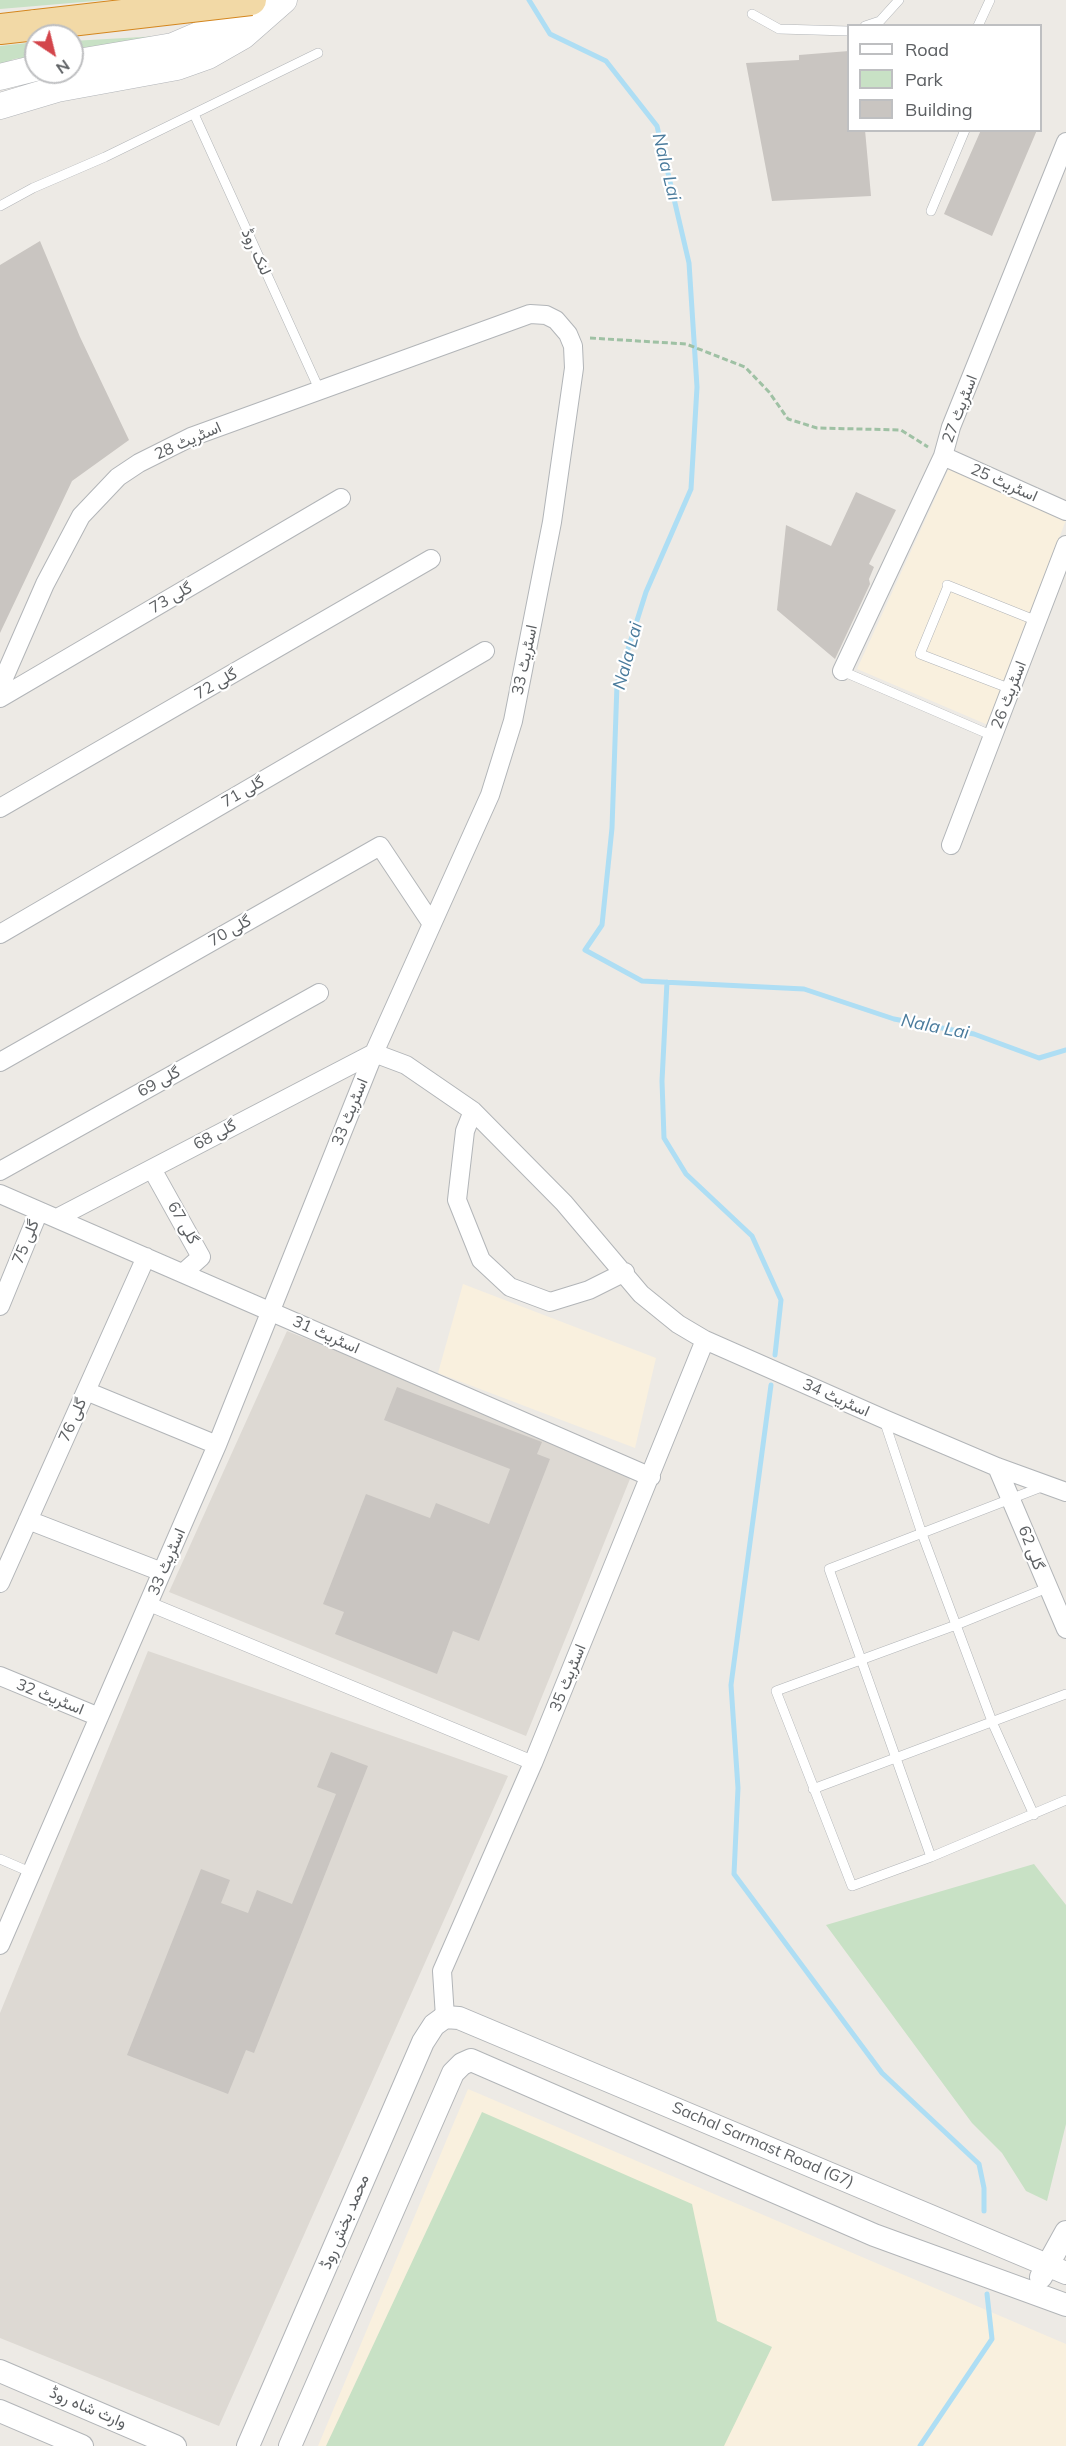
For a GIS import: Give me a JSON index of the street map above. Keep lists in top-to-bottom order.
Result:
{
  "streets": {
    "street": [
      "اسٹریٹ 27",
      "اسٹریٹ 28",
      "اسٹریٹ 25",
      "گلی 73",
      "اسٹریٹ 33",
      "گلی 72",
      "اسٹریٹ 26",
      "گلی 71",
      "گلی 70",
      "گلی 69",
      "گلی 68",
      "گلی 67",
      "گلی 75",
      "اسٹریٹ 31",
      "اسٹریٹ 34",
      "گلی 76",
      "گلی 62",
      "اسٹریٹ 35",
      "اسٹریٹ 32",
      "Sachal Sarmast Road (G7)",
      "محمد بخش روڈ",
      "وارث شاہ روڈ"
    ],
    "lane": ["لنک روڈ"]
  },
  "crossings": [
    ["لنک روڈ", "اسٹریٹ 28"],
    ["اسٹریٹ 27", "اسٹریٹ 25"],
    ["اسٹریٹ 28", "اسٹریٹ 33"],
    ["اسٹریٹ 33", "گلی 70"],
    ["اسٹریٹ 33", "گلی 68"],
    ["اسٹریٹ 33", "اسٹریٹ 31"],
    ["اسٹریٹ 33", "اسٹریٹ 34"],
    ["اسٹریٹ 33", "اسٹریٹ 32"],
    ["گلی 68", "گلی 67"],
    ["گلی 68", "اسٹریٹ 31"],
    ["گلی 68", "اسٹریٹ 34"],
    ["گلی 67", "اسٹریٹ 31"],
    ["گلی 75", "اسٹریٹ 31"],
    ["اسٹریٹ 31", "گلی 76"],
    ["اسٹریٹ 31", "اسٹریٹ 35"],
    ["اسٹریٹ 34", "گلی 62"],
    ["اسٹریٹ 34", "اسٹریٹ 35"],
    ["اسٹریٹ 35", "Sachal Sarmast Road (G7)"],
    ["اسٹریٹ 35", "محمد بخش روڈ"],
    ["Sachal Sarmast Road (G7)", "محمد بخش روڈ"]
  ],
  "water": ["Nala Lai"],
  "legend": ["Road", "Park", "Building"],
  "north": "bottom right"
}
